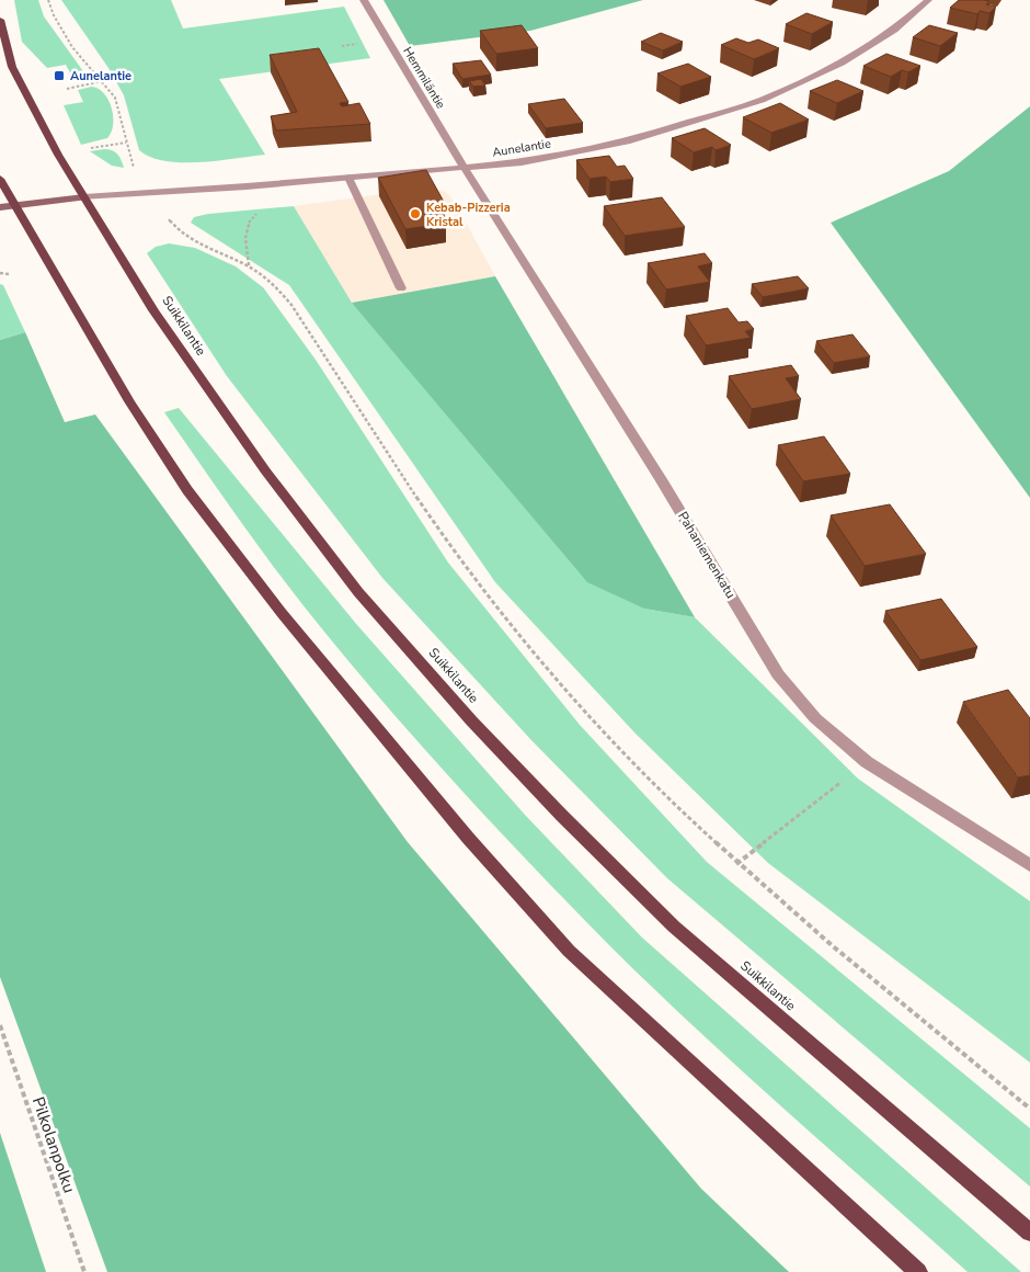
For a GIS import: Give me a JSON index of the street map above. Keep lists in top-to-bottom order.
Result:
{
  "streets": {
    "main road": ["Suikkilantie"],
    "street": ["Hemmiläntie", "Aunelantie", "Pahaniemenkatu"],
    "path": ["Pilkolanpolku"]
  },
  "crossings": [
    ["Hemmiläntie", "Aunelantie"],
    ["Hemmiläntie", "Pahaniemenkatu"],
    ["Aunelantie", "Suikkilantie"],
    ["Aunelantie", "Pahaniemenkatu"]
  ],
  "places": {
    "transit": ["Aunelantie"],
    "other": ["Kebab-Pizzeria Kristal"]
  }
}
